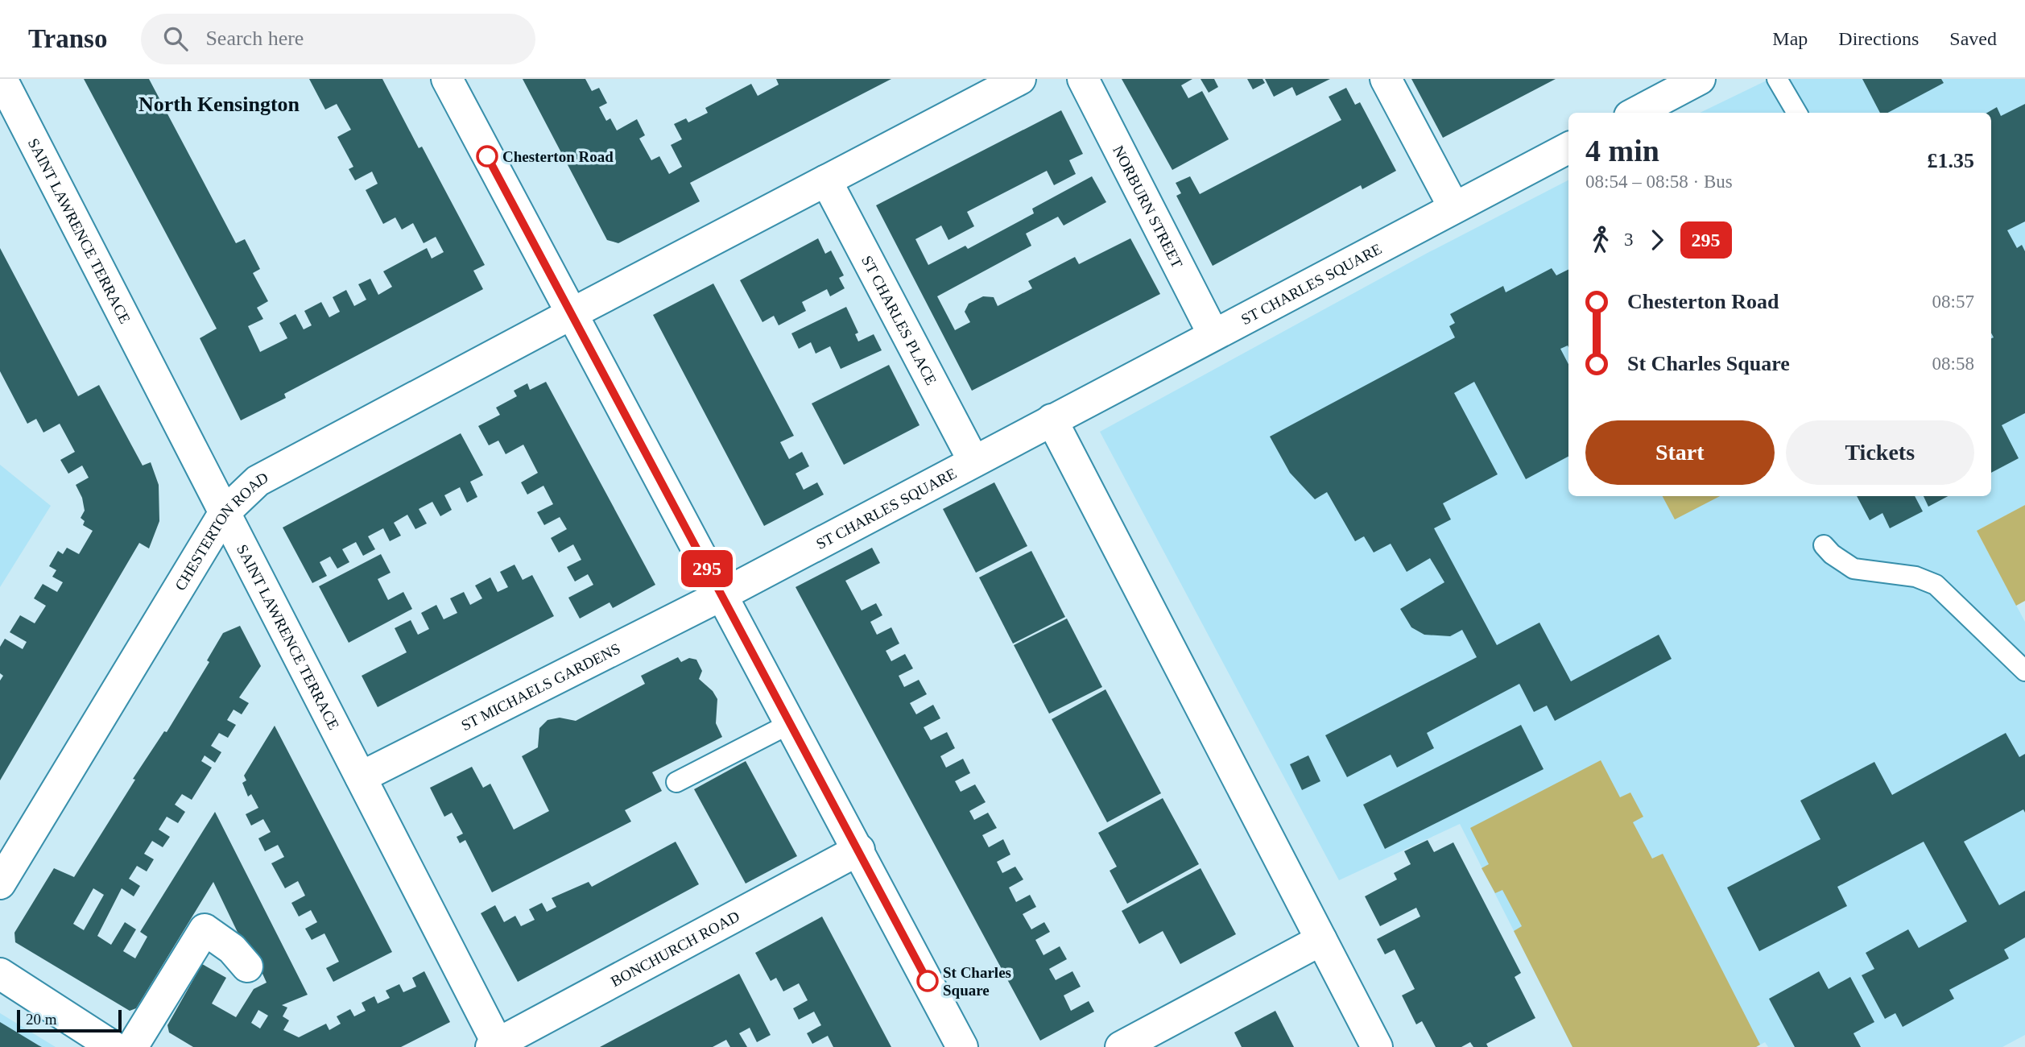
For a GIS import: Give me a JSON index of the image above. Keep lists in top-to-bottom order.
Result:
{
  "streets": {
    "street": [
      "NORBURN STREET",
      "SAINT LAWRENCE TERRACE",
      "ST CHARLES SQUARE",
      "ST CHARLES PLACE",
      "CHESTERTON ROAD",
      "ST MICHAELS GARDENS",
      "BONCHURCH ROAD"
    ]
  },
  "crossings": [
    ["NORBURN STREET", "ST CHARLES SQUARE"],
    ["SAINT LAWRENCE TERRACE", "CHESTERTON ROAD"],
    ["SAINT LAWRENCE TERRACE", "ST MICHAELS GARDENS"],
    ["SAINT LAWRENCE TERRACE", "BONCHURCH ROAD"],
    ["ST CHARLES SQUARE", "ST CHARLES PLACE"],
    ["ST CHARLES SQUARE", "ST MICHAELS GARDENS"],
    ["ST CHARLES PLACE", "CHESTERTON ROAD"]
  ],
  "districts": ["North Kensington"],
  "places": ["Chesterton Road", "St Charles Square"],
  "lines": ["bus line 295"],
  "scale_bar": "20 m",
  "page": {
    "header": "Transo",
    "search": "Search here",
    "nav": ["Map", "Directions", "Saved"],
    "on_map": "295",
    "heading": ["4 min", "08:54 – 08:58 · Bus", "£1.35"],
    "legs": ["3", "295"],
    "list": [
      {
        "name": "Chesterton Road",
        "value": "08:57"
      },
      {
        "name": "St Charles Square",
        "value": "08:58"
      }
    ],
    "buttons": ["Start", "Tickets"],
    "scale": "20 m"
  }
}
